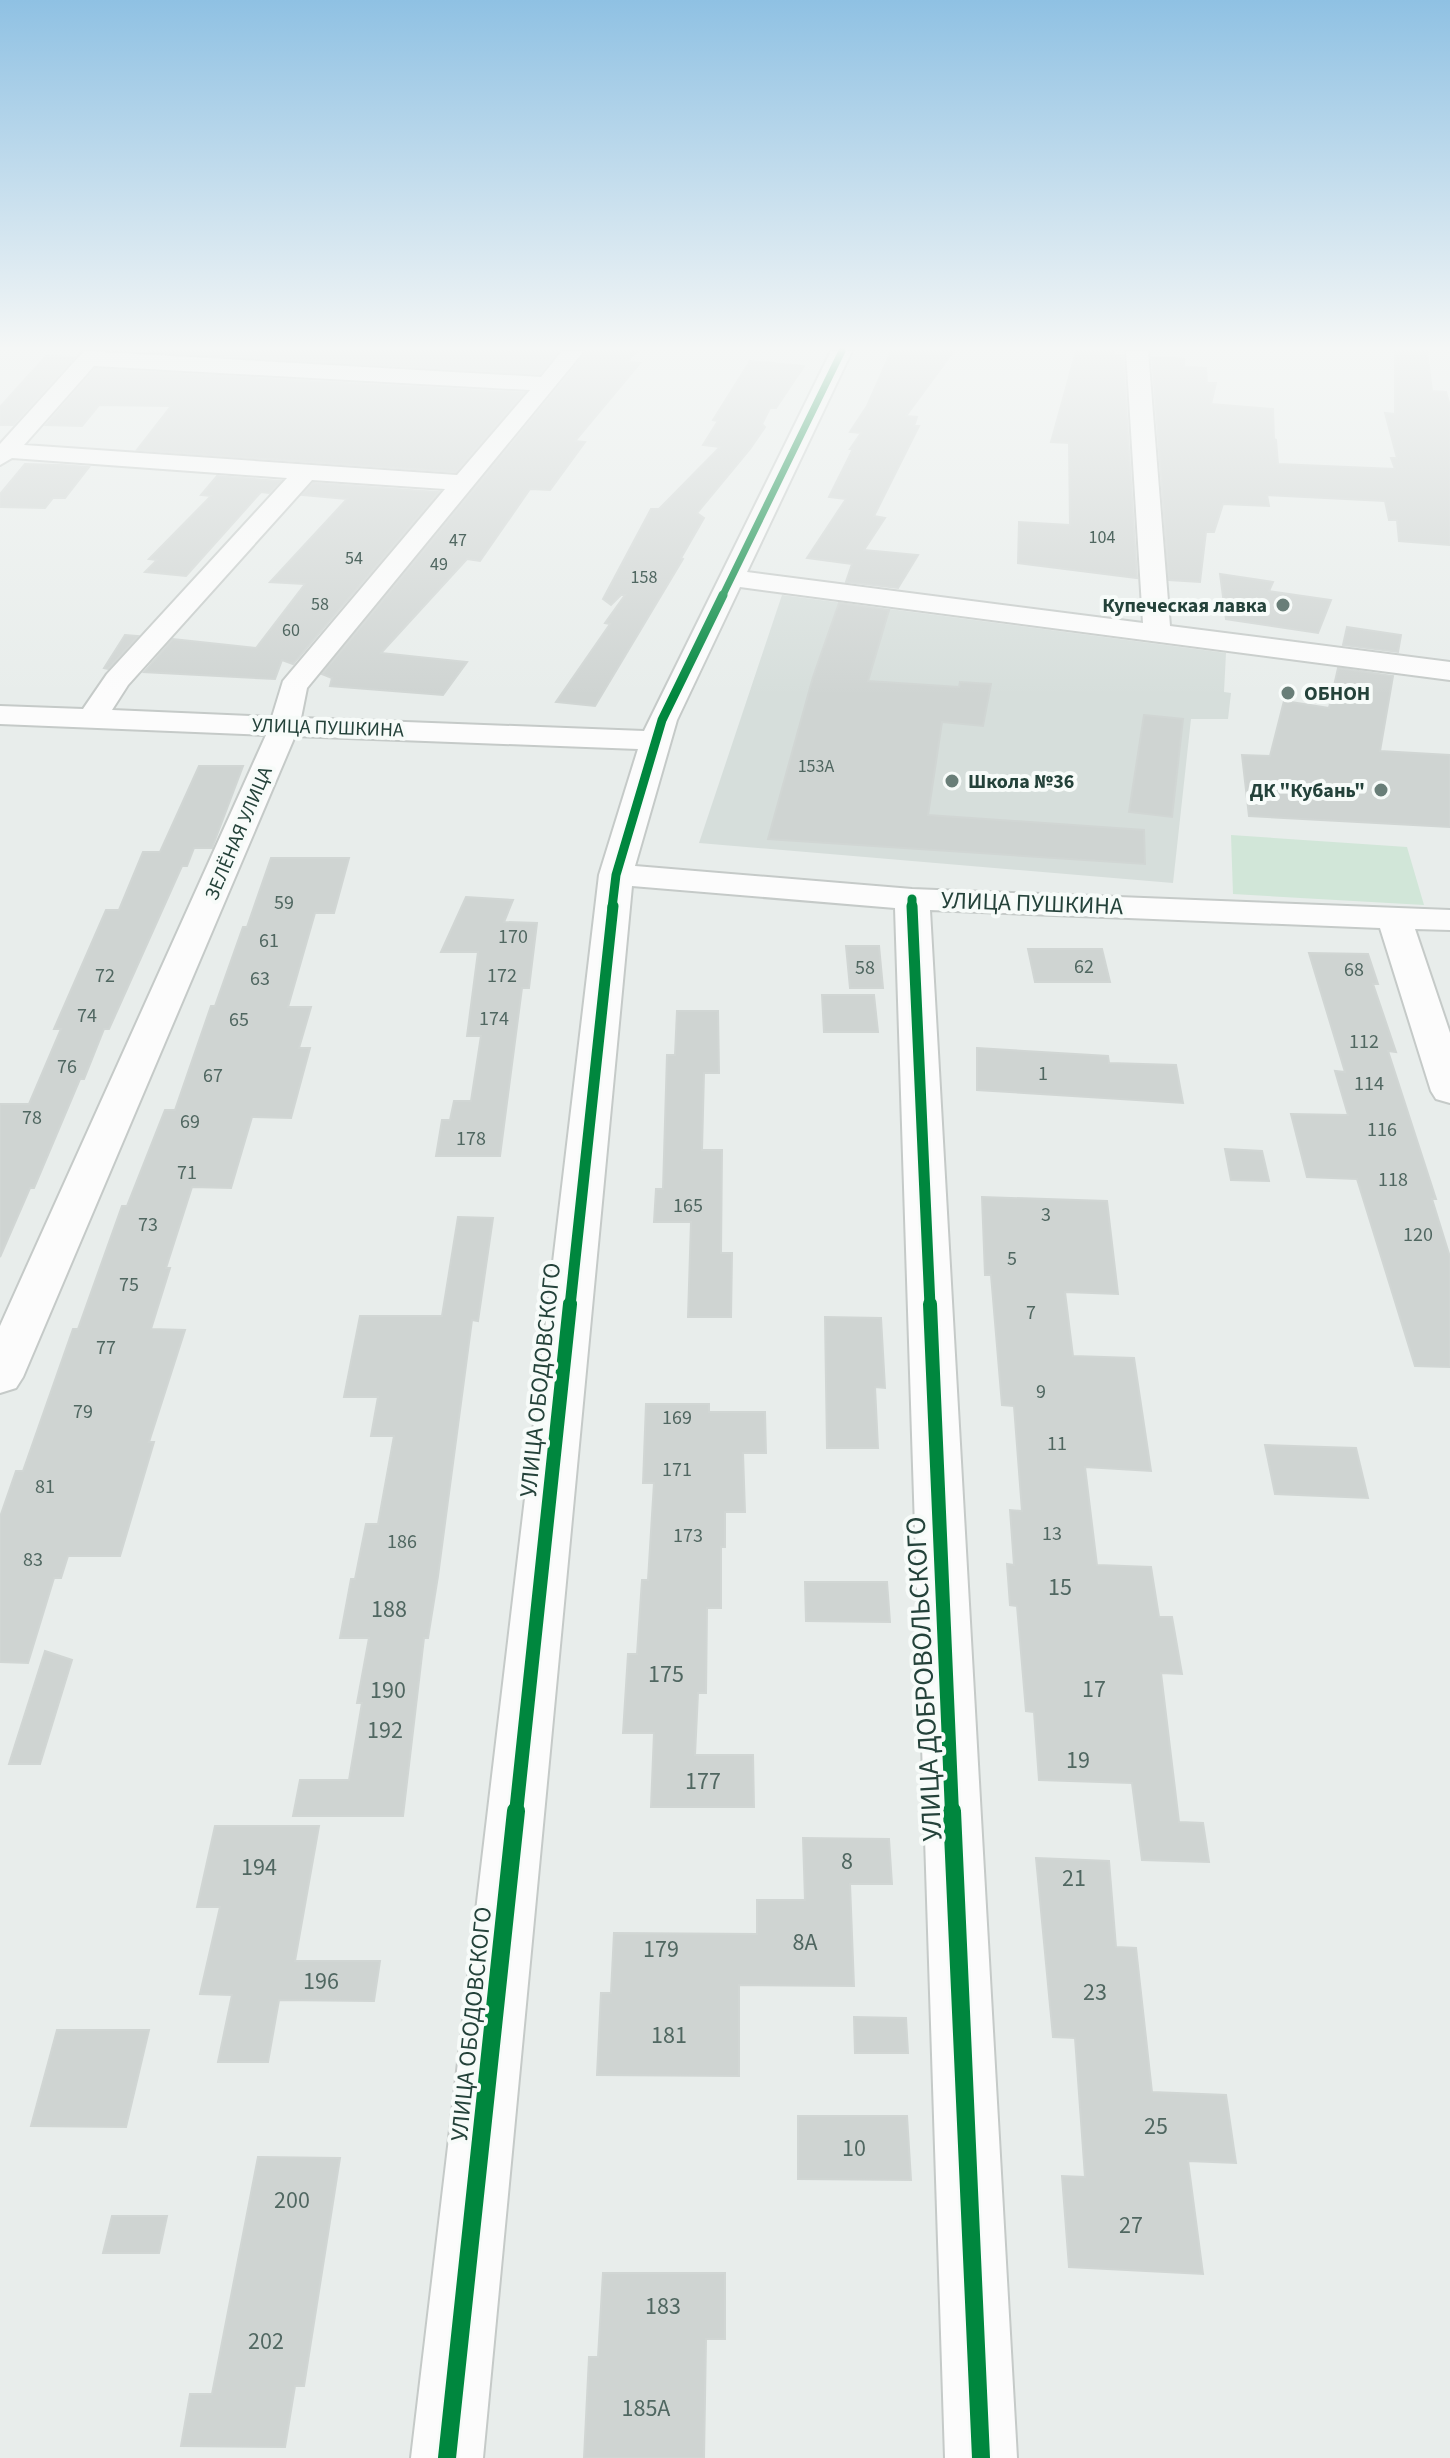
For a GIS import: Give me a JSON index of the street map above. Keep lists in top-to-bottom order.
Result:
{
  "streets": {
    "street": [
      "УЛИЦА ПУШКИНА",
      "ЗЕЛЁНАЯ УЛИЦА",
      "УЛИЦА ОБОДОВСКОГО",
      "УЛИЦА ДОБРОВОЛЬСКОГО"
    ]
  },
  "crossings": [
    ["УЛИЦА ПУШКИНА", "ЗЕЛЁНАЯ УЛИЦА"],
    ["УЛИЦА ПУШКИНА", "УЛИЦА ОБОДОВСКОГО"],
    ["УЛИЦА ПУШКИНА", "УЛИЦА ДОБРОВОЛЬСКОГО"]
  ],
  "places": [
    "Купеческая лавка",
    "ОБНОН",
    "Школа №36",
    "ДК \"Кубань\""
  ],
  "house_numbers": [
    "104",
    "47",
    "54",
    "49",
    "158",
    "58",
    "60",
    "153А",
    "59",
    "170",
    "61",
    "62",
    "58",
    "68",
    "72",
    "172",
    "63",
    "74",
    "174",
    "65",
    "112",
    "76",
    "1",
    "67",
    "114",
    "78",
    "69",
    "116",
    "178",
    "71",
    "118",
    "165",
    "3",
    "73",
    "120",
    "5",
    "75",
    "7",
    "77",
    "9",
    "79",
    "169",
    "11",
    "171",
    "81",
    "13",
    "173",
    "186",
    "83",
    "15",
    "188",
    "175",
    "17",
    "190",
    "192",
    "19",
    "177",
    "8",
    "194",
    "21",
    "8А",
    "179",
    "196",
    "23",
    "181",
    "25",
    "10",
    "200",
    "27",
    "183",
    "202",
    "185А"
  ]
}
